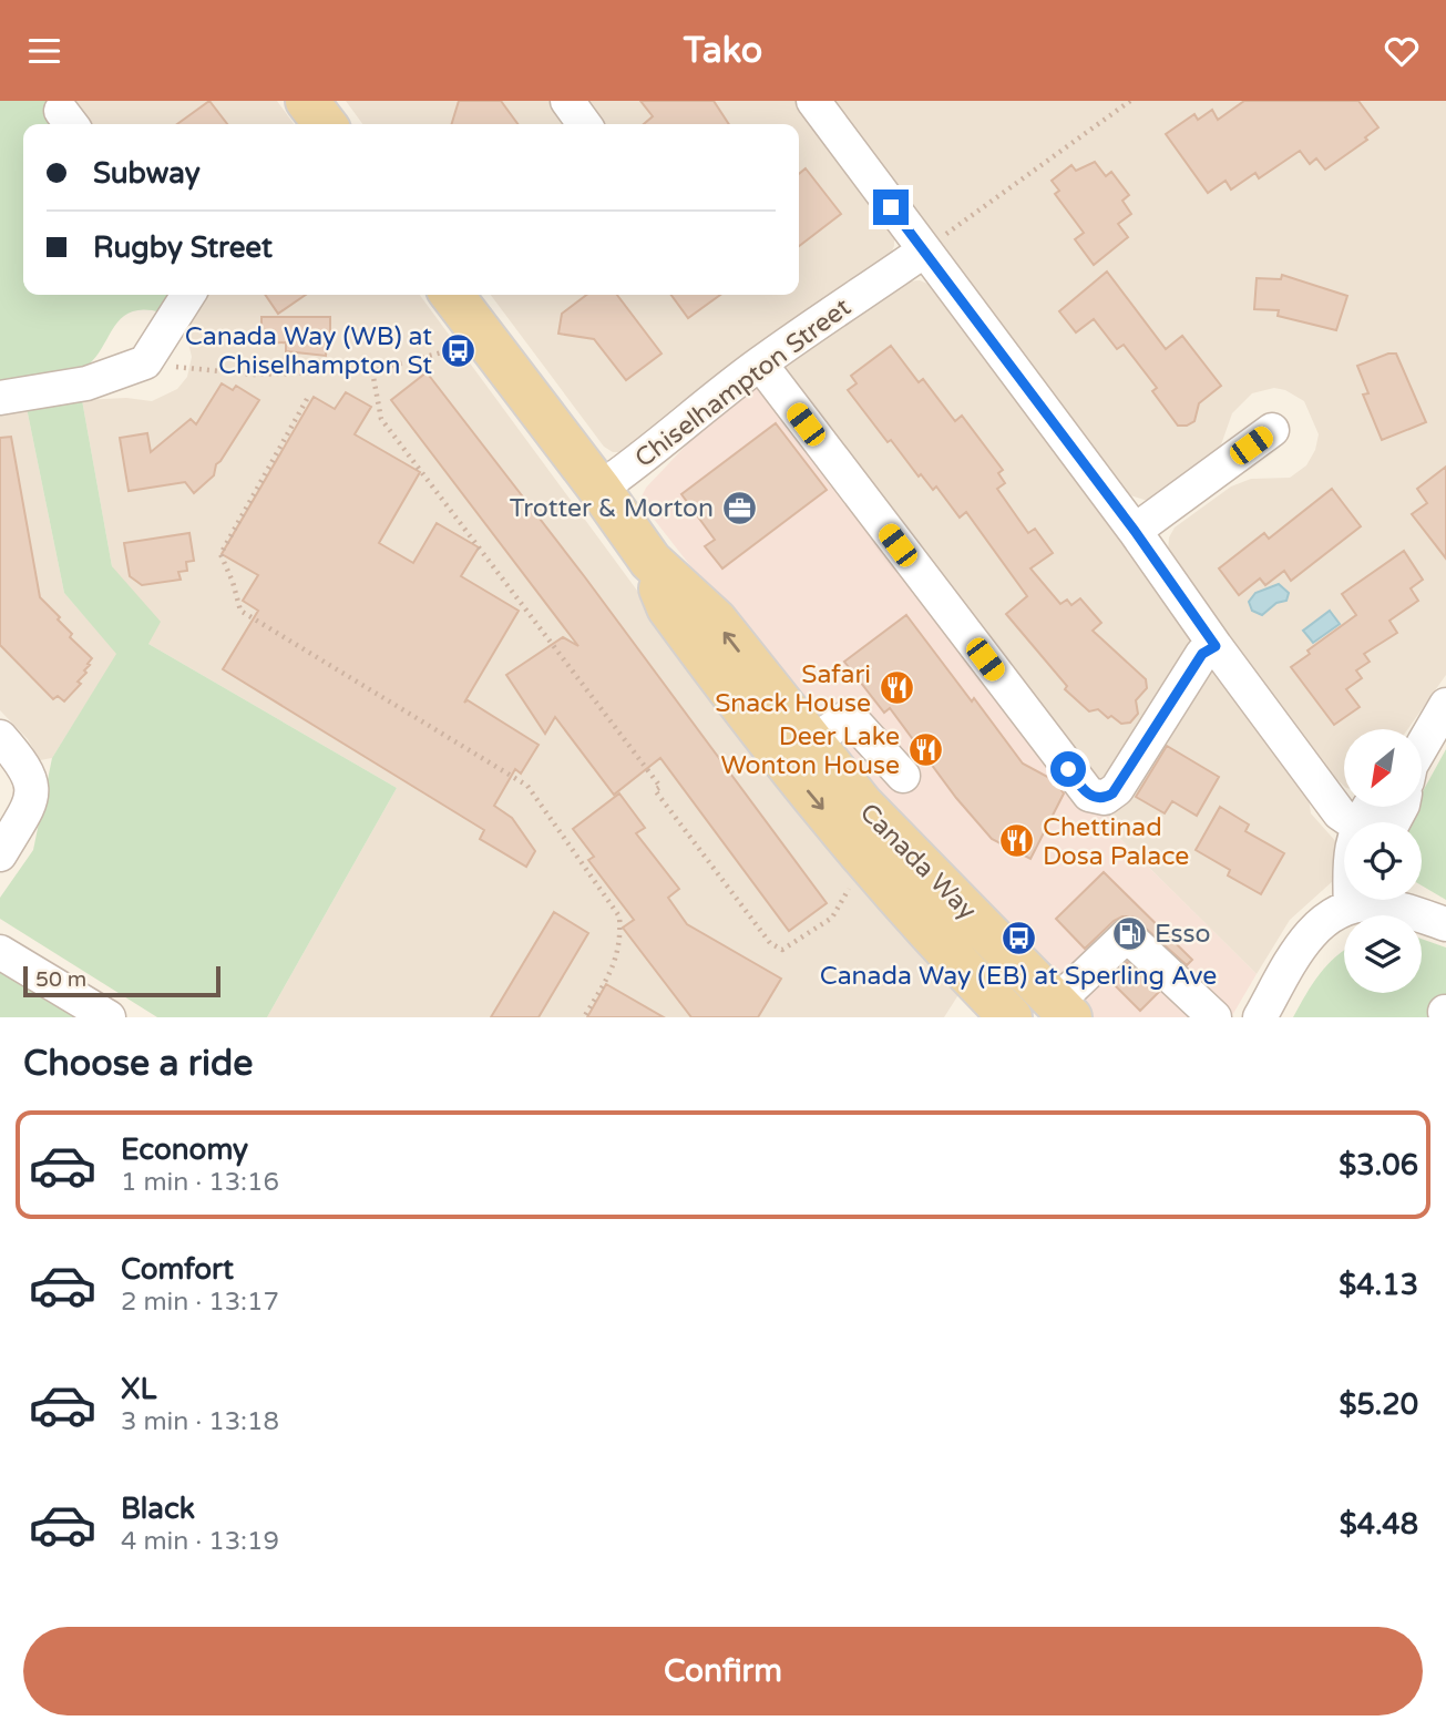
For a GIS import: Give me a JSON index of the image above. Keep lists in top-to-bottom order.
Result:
{
  "streets": {
    "main road": ["Canada Way"],
    "street": ["Chiselhampton Street"]
  },
  "crossings": [
    ["Chiselhampton Street", "Canada Way"]
  ],
  "places": {
    "bus stop": ["Canada Way (WB) at Chiselhampton St", "Canada Way (EB) at Sperling Ave"],
    "office": ["Trotter & Morton"],
    "restaurant": ["Safari Snack House", "Deer Lake Wonton House", "Chettinad Dosa Palace"],
    "fuel station": ["Esso"]
  },
  "scale_bar": "50 m",
  "north": "bottom left",
  "page": {
    "header": "Tako",
    "banner": ["Subway", "Rugby Street"],
    "scale": "50 m",
    "heading": "Choose a ride",
    "list": [
      {
        "name": "Economy",
        "note": "1 min · 13:16",
        "value": "$3.06"
      },
      {
        "name": "Comfort",
        "note": "2 min · 13:17",
        "value": "$4.13"
      },
      {
        "name": "XL",
        "note": "3 min · 13:18",
        "value": "$5.20"
      },
      {
        "name": "Black",
        "note": "4 min · 13:19",
        "value": "$4.48"
      }
    ],
    "buttons": "Confirm"
  }
}
